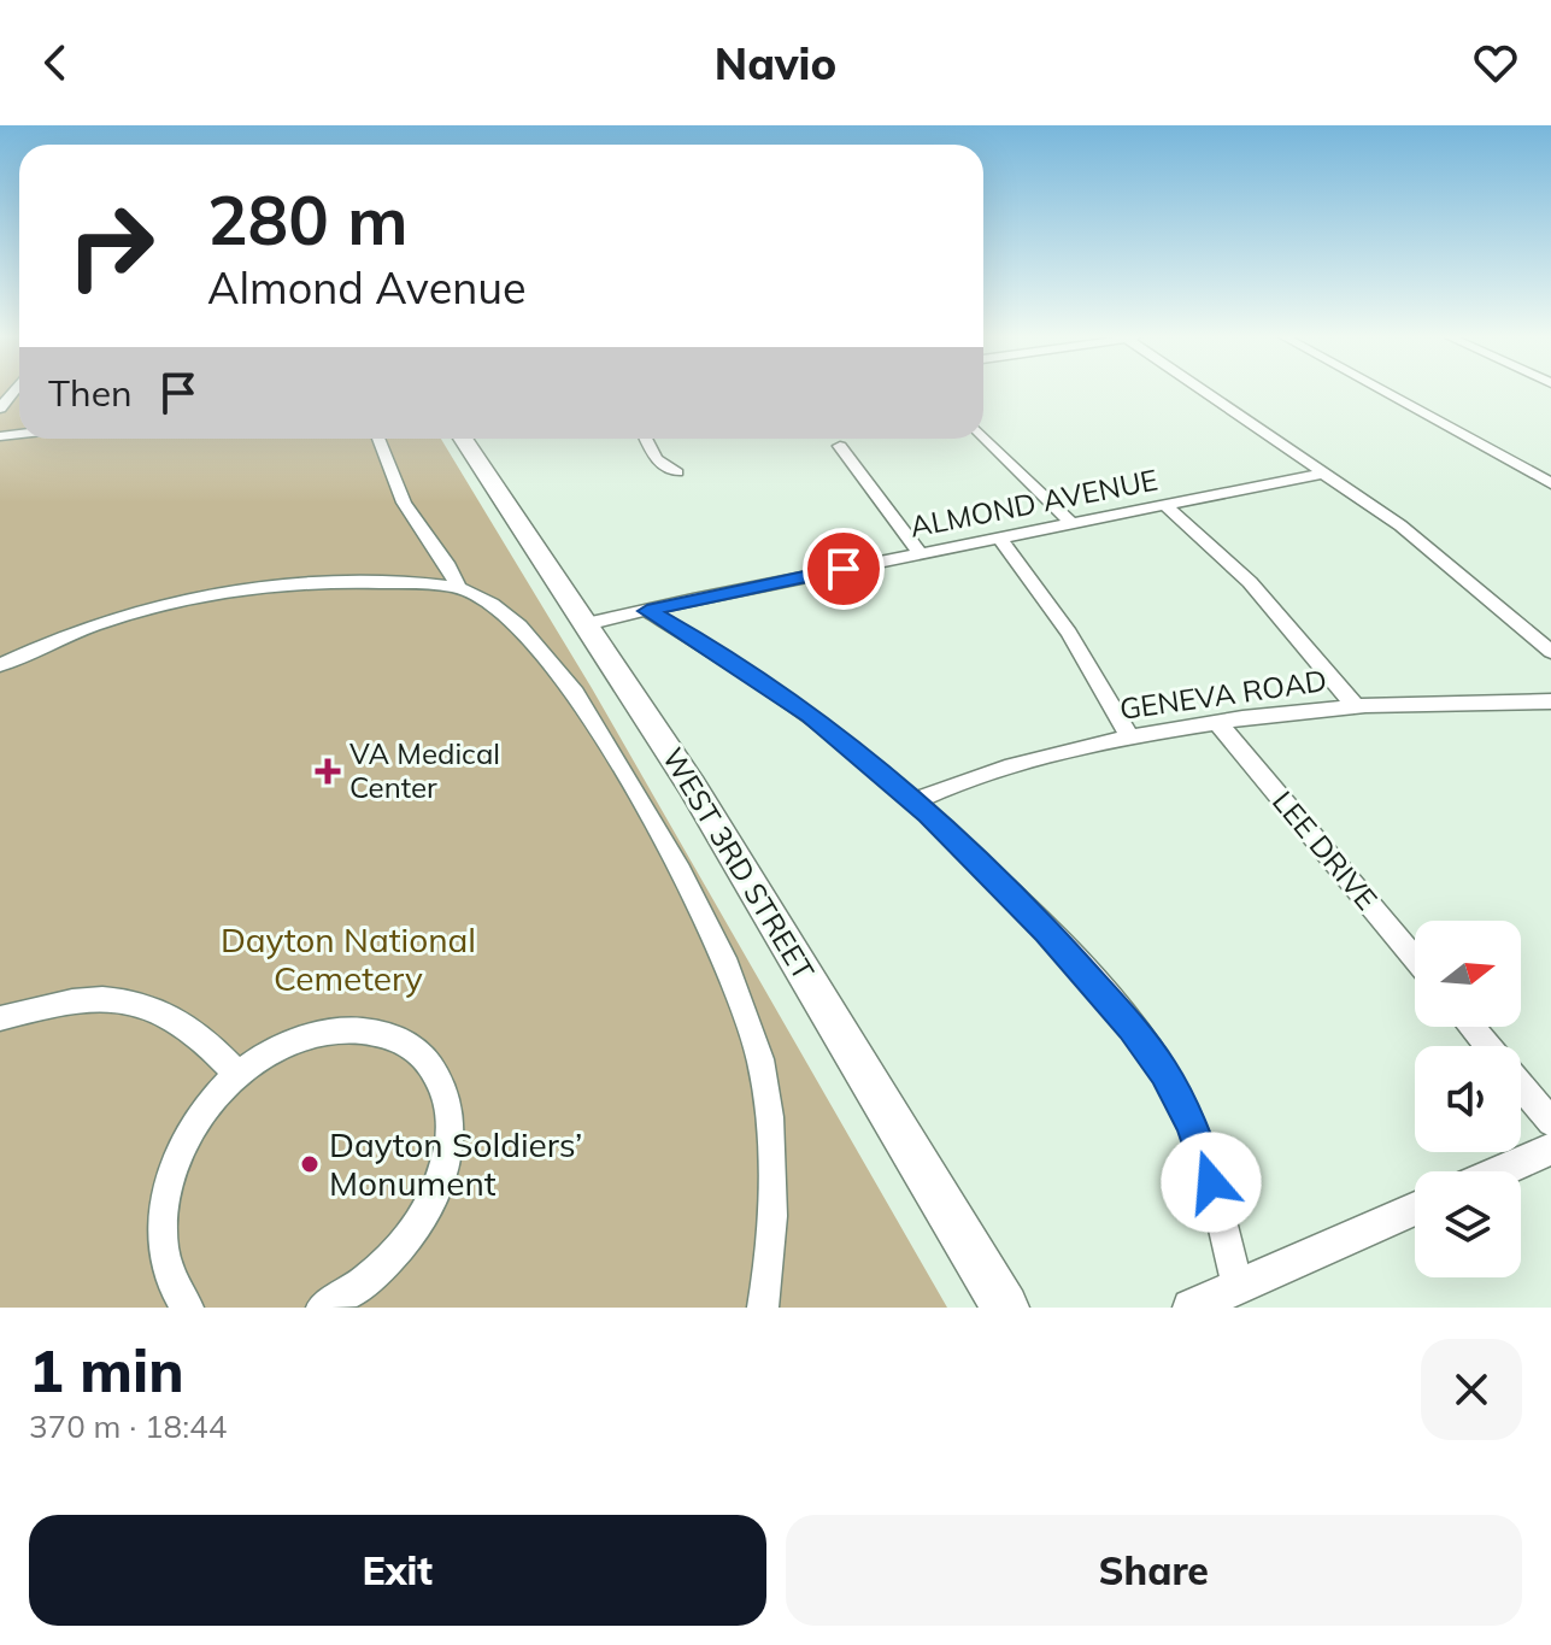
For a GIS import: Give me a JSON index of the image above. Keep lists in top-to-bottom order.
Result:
{
  "streets": {
    "main road": ["WEST 3RD STREET"],
    "street": ["ALMOND AVENUE", "GENEVA ROAD", "LEE DRIVE"]
  },
  "crossings": [
    ["ALMOND AVENUE", "WEST 3RD STREET"],
    ["GENEVA ROAD", "LEE DRIVE"]
  ],
  "parks": ["Dayton National Cemetery"],
  "places": {
    "health": ["VA Medical Center"],
    "other": ["Dayton Soldiers’ Monument"]
  },
  "north": "right",
  "page": {
    "header": "Navio",
    "turn": ["280 m", "Almond Avenue"],
    "then": "Then",
    "heading": ["1 min", "370 m · 18:44"],
    "buttons": ["Exit", "Share"]
  }
}
